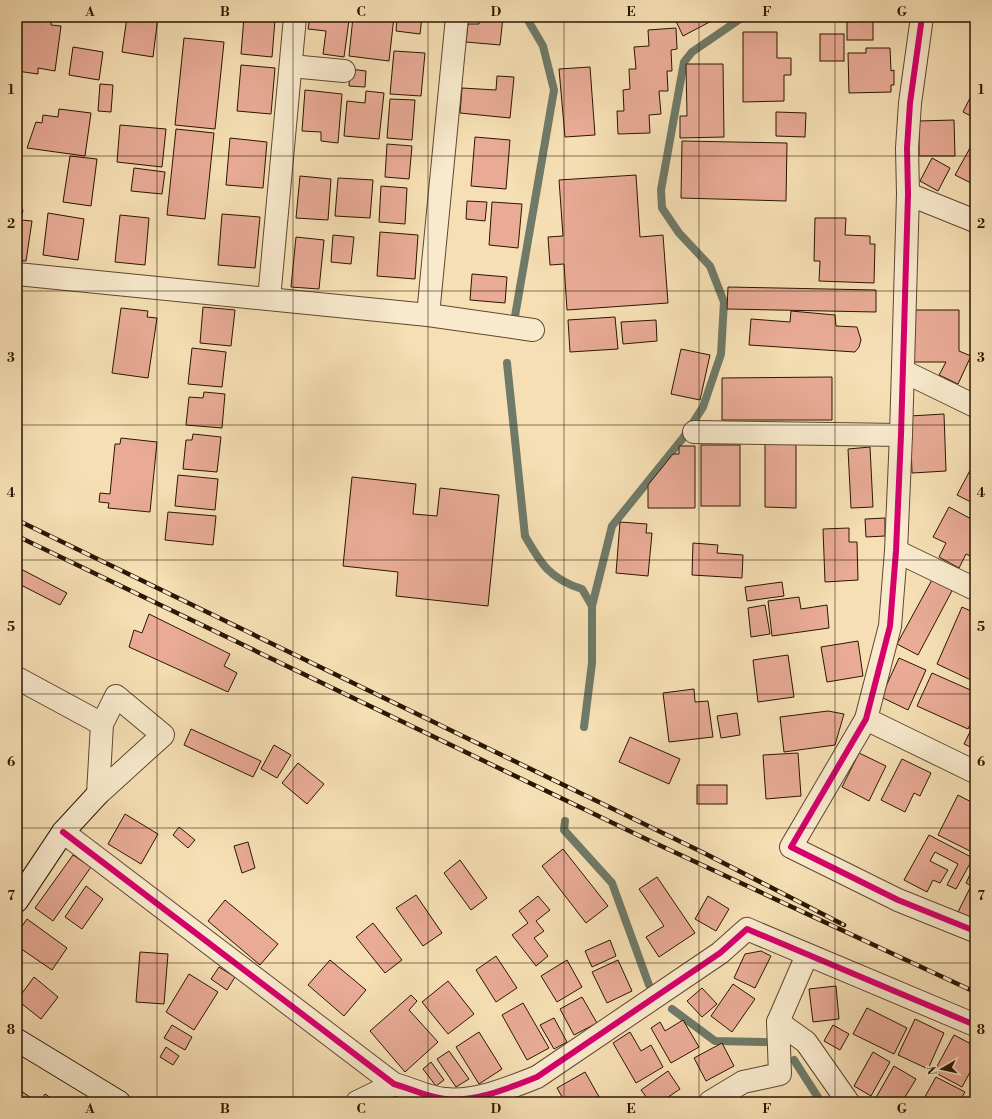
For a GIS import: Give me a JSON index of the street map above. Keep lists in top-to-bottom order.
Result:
{
  "north": "left",
  "grid": {
    "columns": [
      "A",
      "B",
      "C",
      "D",
      "E",
      "F",
      "G"
    ],
    "rows": [
      "1",
      "2",
      "3",
      "4",
      "5",
      "6",
      "7",
      "8"
    ]
  }
}
